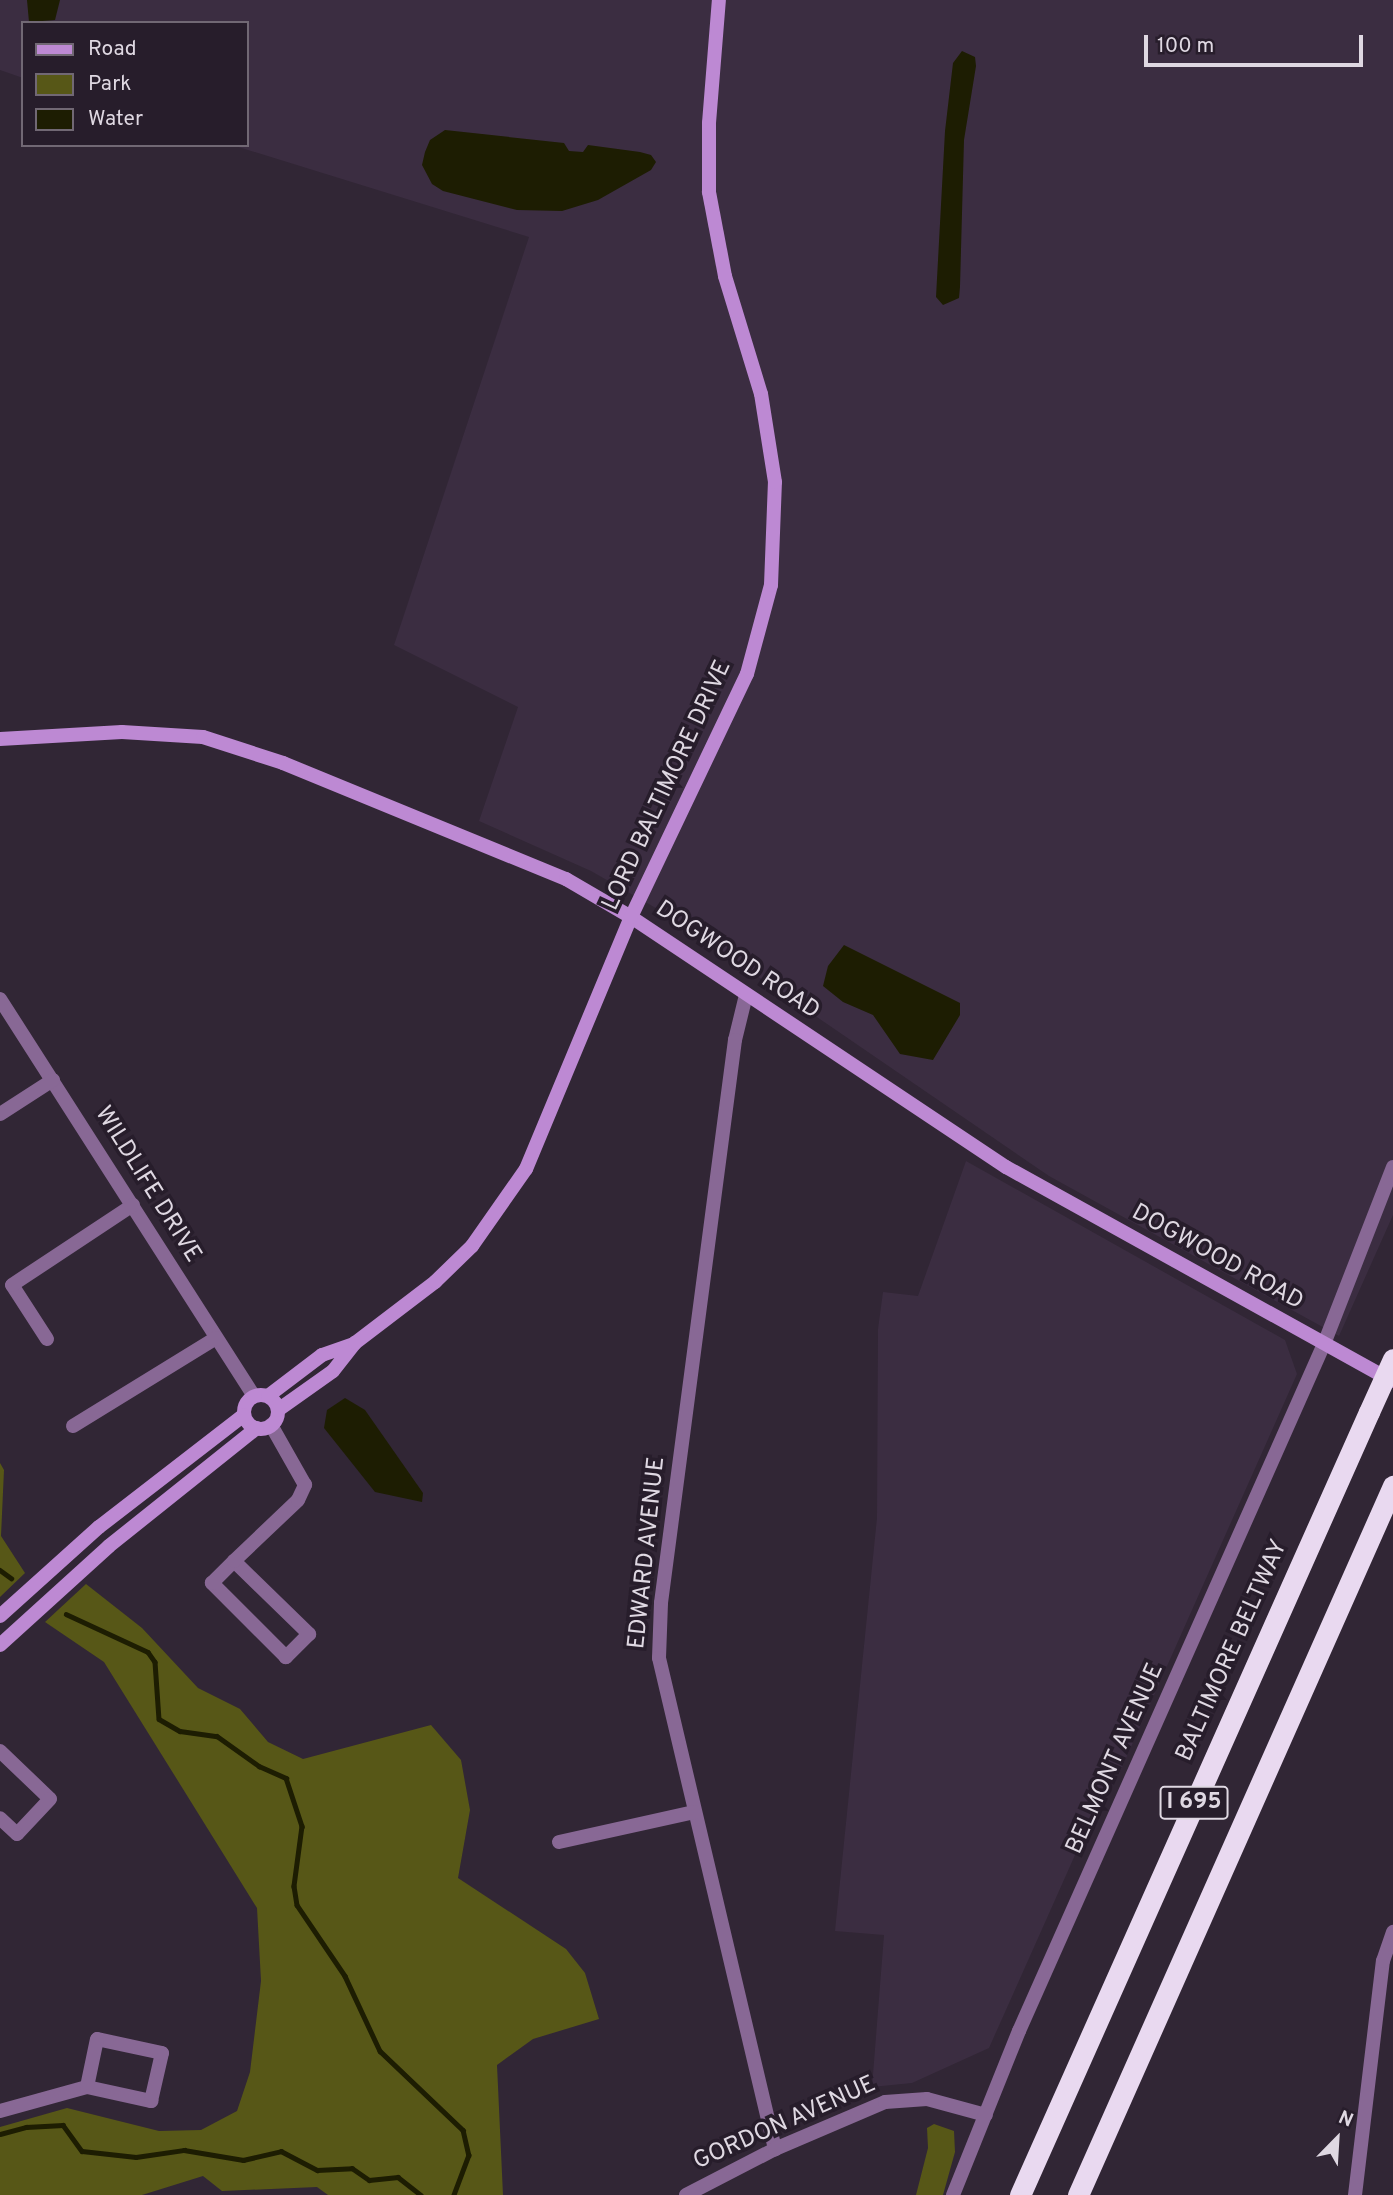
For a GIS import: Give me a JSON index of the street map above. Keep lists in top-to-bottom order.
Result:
{
  "streets": {
    "highway": ["BALTIMORE BELTWAY", "I 695"],
    "main road": ["LORD BALTIMORE DRIVE", "DOGWOOD ROAD"],
    "street": [
      "WILDLIFE DRIVE",
      "EDWARD AVENUE",
      "BELMONT AVENUE",
      "GORDON AVENUE"
    ]
  },
  "crossings": [
    ["LORD BALTIMORE DRIVE", "DOGWOOD ROAD"],
    ["LORD BALTIMORE DRIVE", "WILDLIFE DRIVE"],
    ["DOGWOOD ROAD", "EDWARD AVENUE"],
    ["DOGWOOD ROAD", "BELMONT AVENUE"],
    ["EDWARD AVENUE", "GORDON AVENUE"],
    ["BELMONT AVENUE", "GORDON AVENUE"]
  ],
  "legend": ["Road", "Park", "Water"],
  "scale_bar": "100 m",
  "north": "top right"
}
